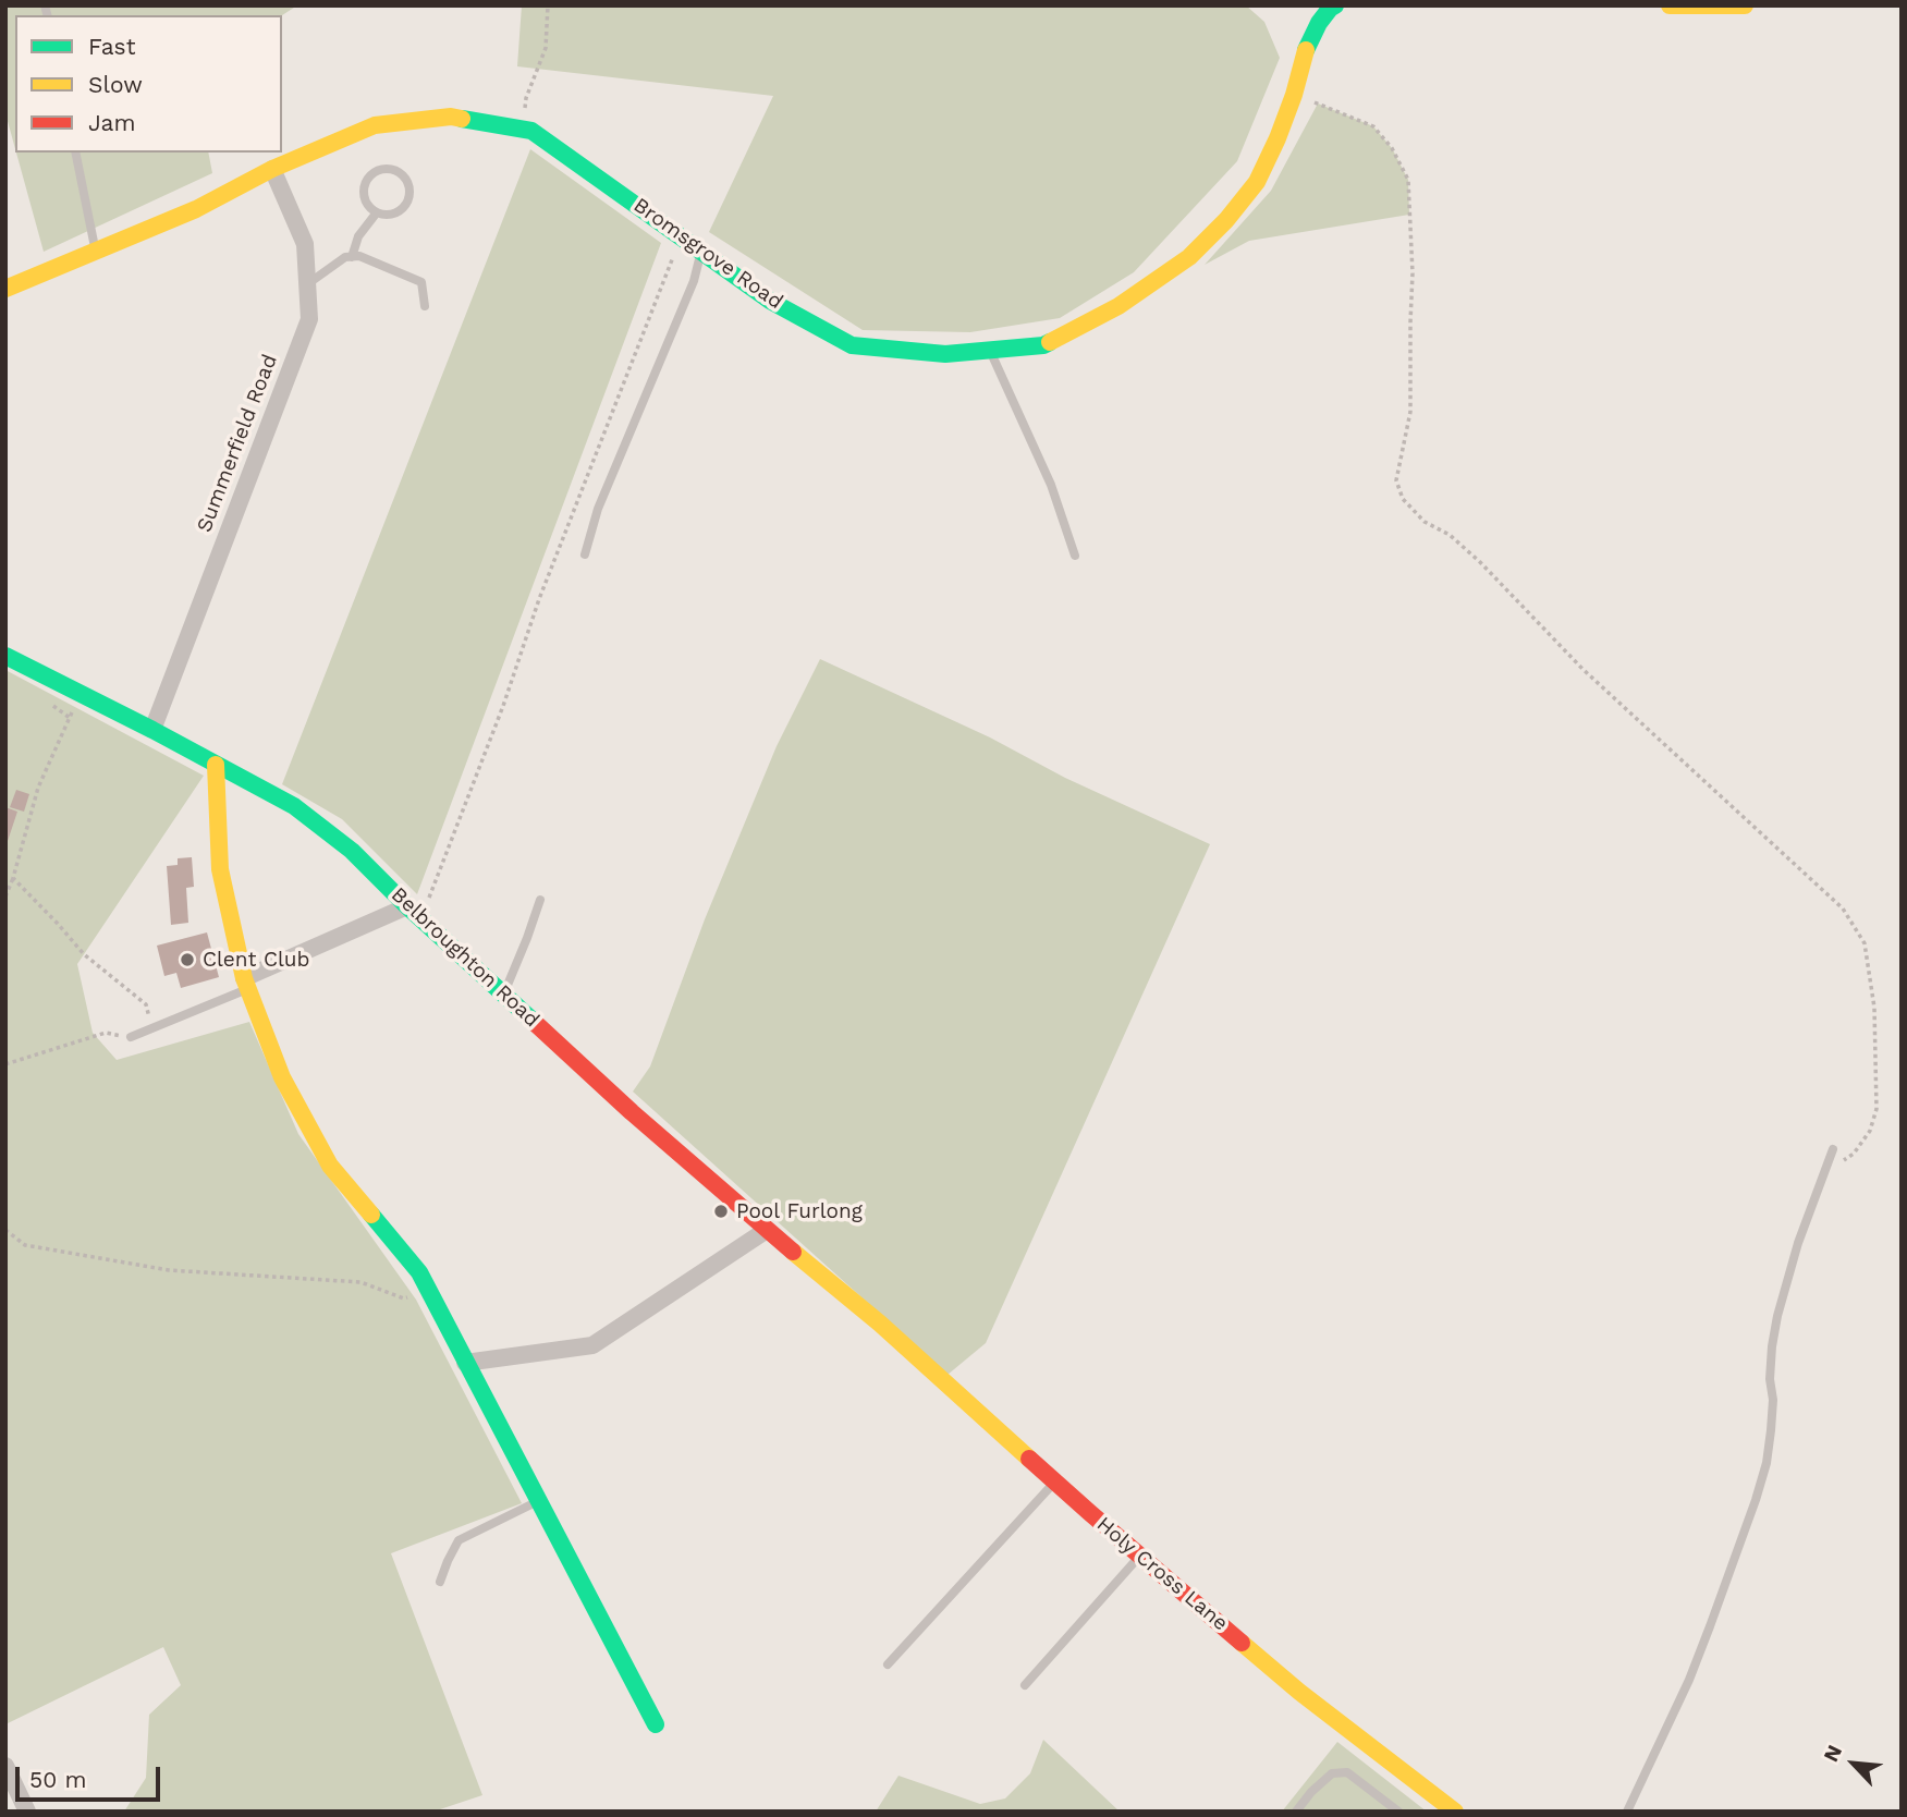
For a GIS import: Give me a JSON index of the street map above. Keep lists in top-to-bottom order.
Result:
{
  "streets": {
    "main road": ["Bromsgrove Road", "Belbroughton Road", "Holy Cross Lane"],
    "street": ["Summerfield Road"]
  },
  "crossings": [
    ["Bromsgrove Road", "Summerfield Road"],
    ["Summerfield Road", "Belbroughton Road"],
    ["Belbroughton Road", "Holy Cross Lane"]
  ],
  "places": ["Clent Club", "Pool Furlong"],
  "legend": ["Fast", "Slow", "Jam"],
  "scale_bar": "50 m",
  "north": "top left"
}
